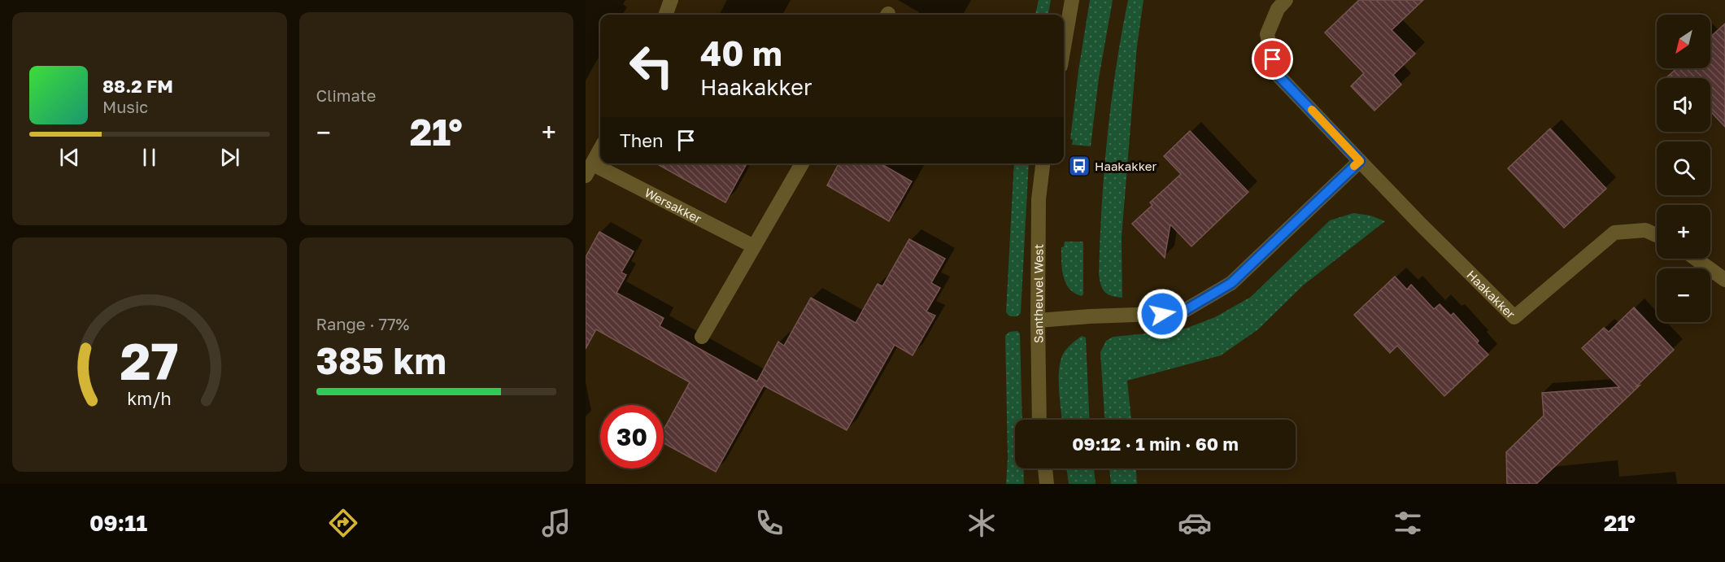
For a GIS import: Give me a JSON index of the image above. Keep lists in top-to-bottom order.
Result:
{
  "streets": {
    "street": ["Wersakker", "Haakakker", "Santheuvel West"]
  },
  "places": {
    "bus stop": ["Haakakker"]
  },
  "north": "bottom left",
  "page": {
    "tile": [
      "Climate",
      ["Range · 77%", "385 km"]
    ],
    "map_buttons": ["+", "−"],
    "turn": ["40 m", "Haakakker"],
    "song": ["88.2 FM", "Music"],
    "heat": ["−", "21°", "+"],
    "then": "Then",
    "limit": "30",
    "trip": "09:12 · 1 min · 60 m",
    "tabs": ["09:11", "21°"],
    "gauge": ["27", "km/h"]
  }
}
